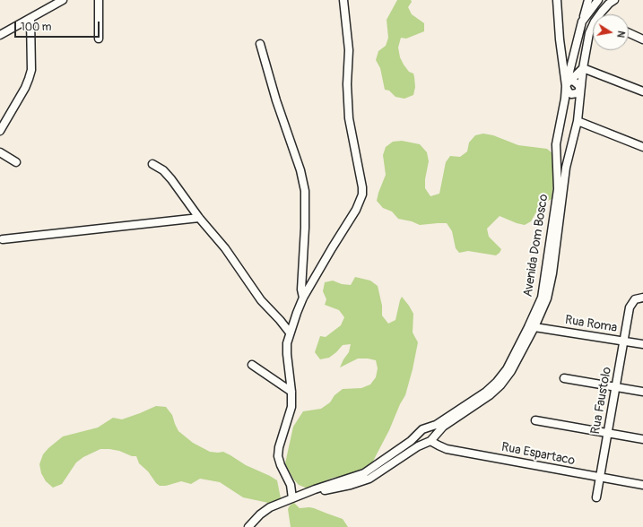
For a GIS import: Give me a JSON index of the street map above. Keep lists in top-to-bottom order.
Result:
{
  "streets": {
    "street": [
      "Avenida Dom Bosco",
      "Rua Roma",
      "Rua Faustolo",
      "Rua Espartaco"
    ]
  },
  "crossings": [
    ["Avenida Dom Bosco", "Rua Roma"],
    ["Avenida Dom Bosco", "Rua Espartaco"],
    ["Rua Roma", "Rua Faustolo"],
    ["Rua Faustolo", "Rua Espartaco"]
  ],
  "scale_bar": "100 m",
  "north": "right"
}
